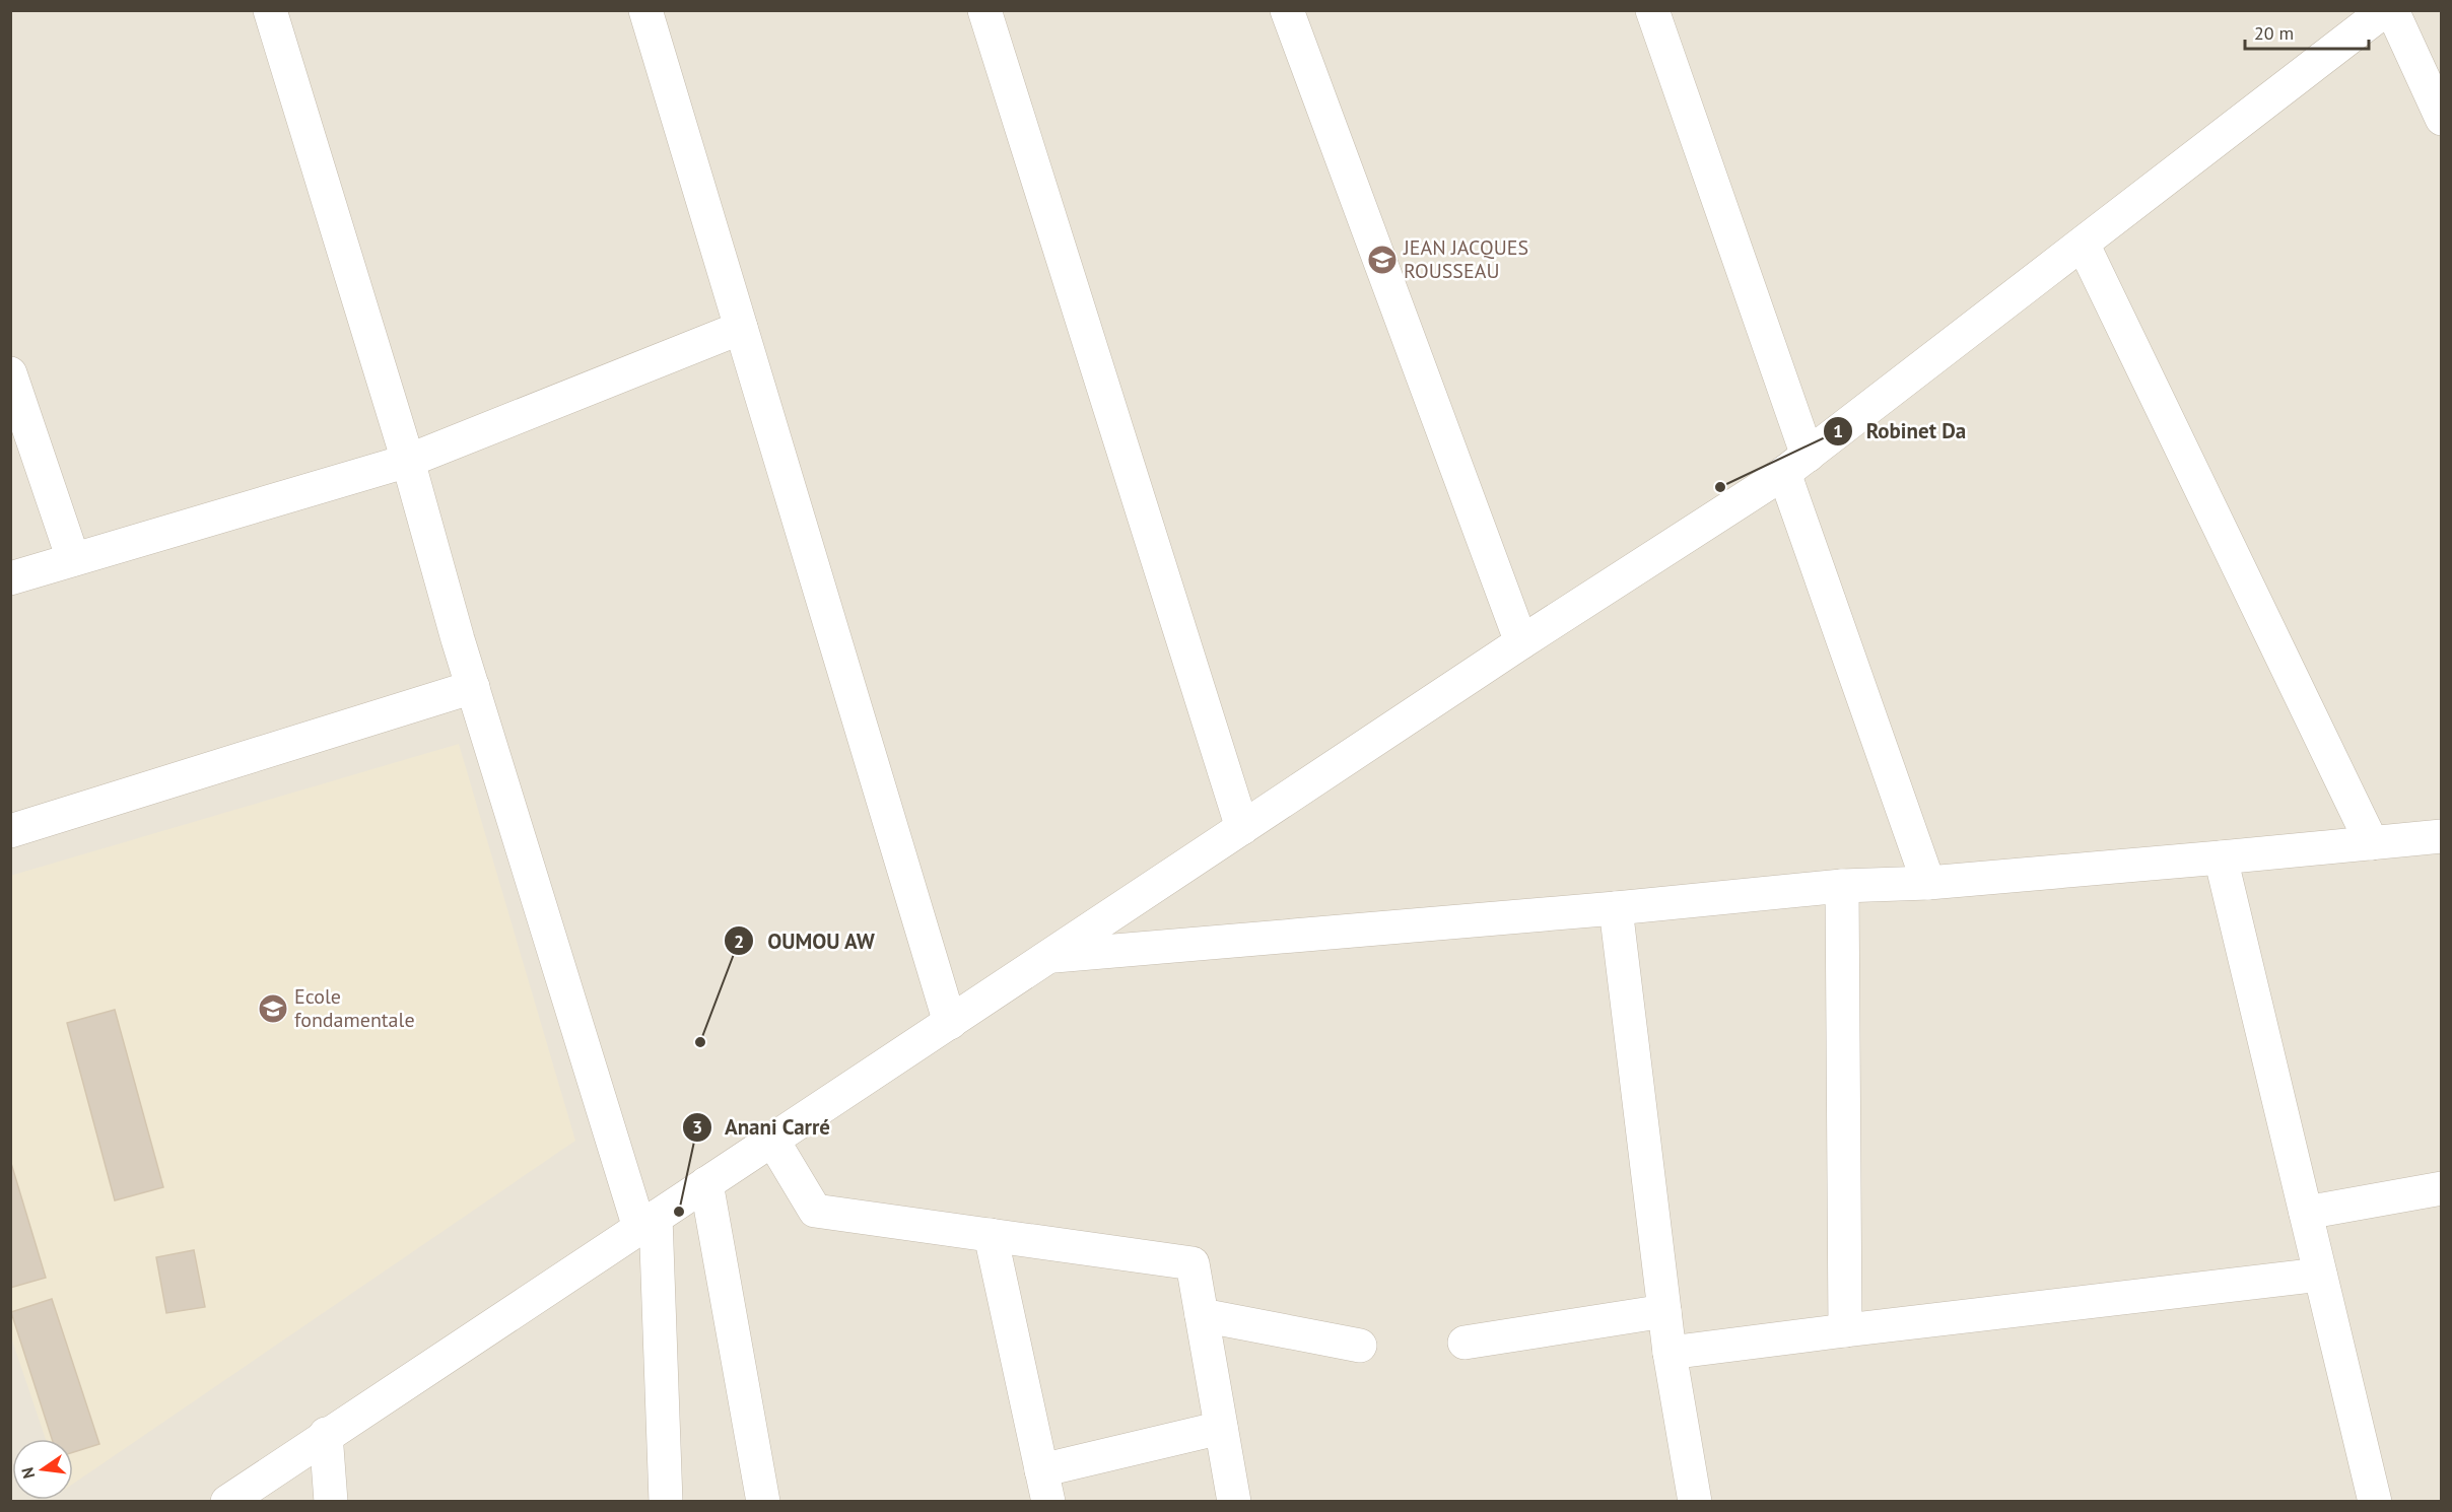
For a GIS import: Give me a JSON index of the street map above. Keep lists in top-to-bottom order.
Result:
{
  "places": {
    "school or university": ["JEAN JACQUES ROUSSEAU", "Ecole fondamentale"],
    "other": ["Robinet Da", "OUMOU AW", "Anani Carré"]
  },
  "scale_bar": "20 m",
  "north": "left"
}
